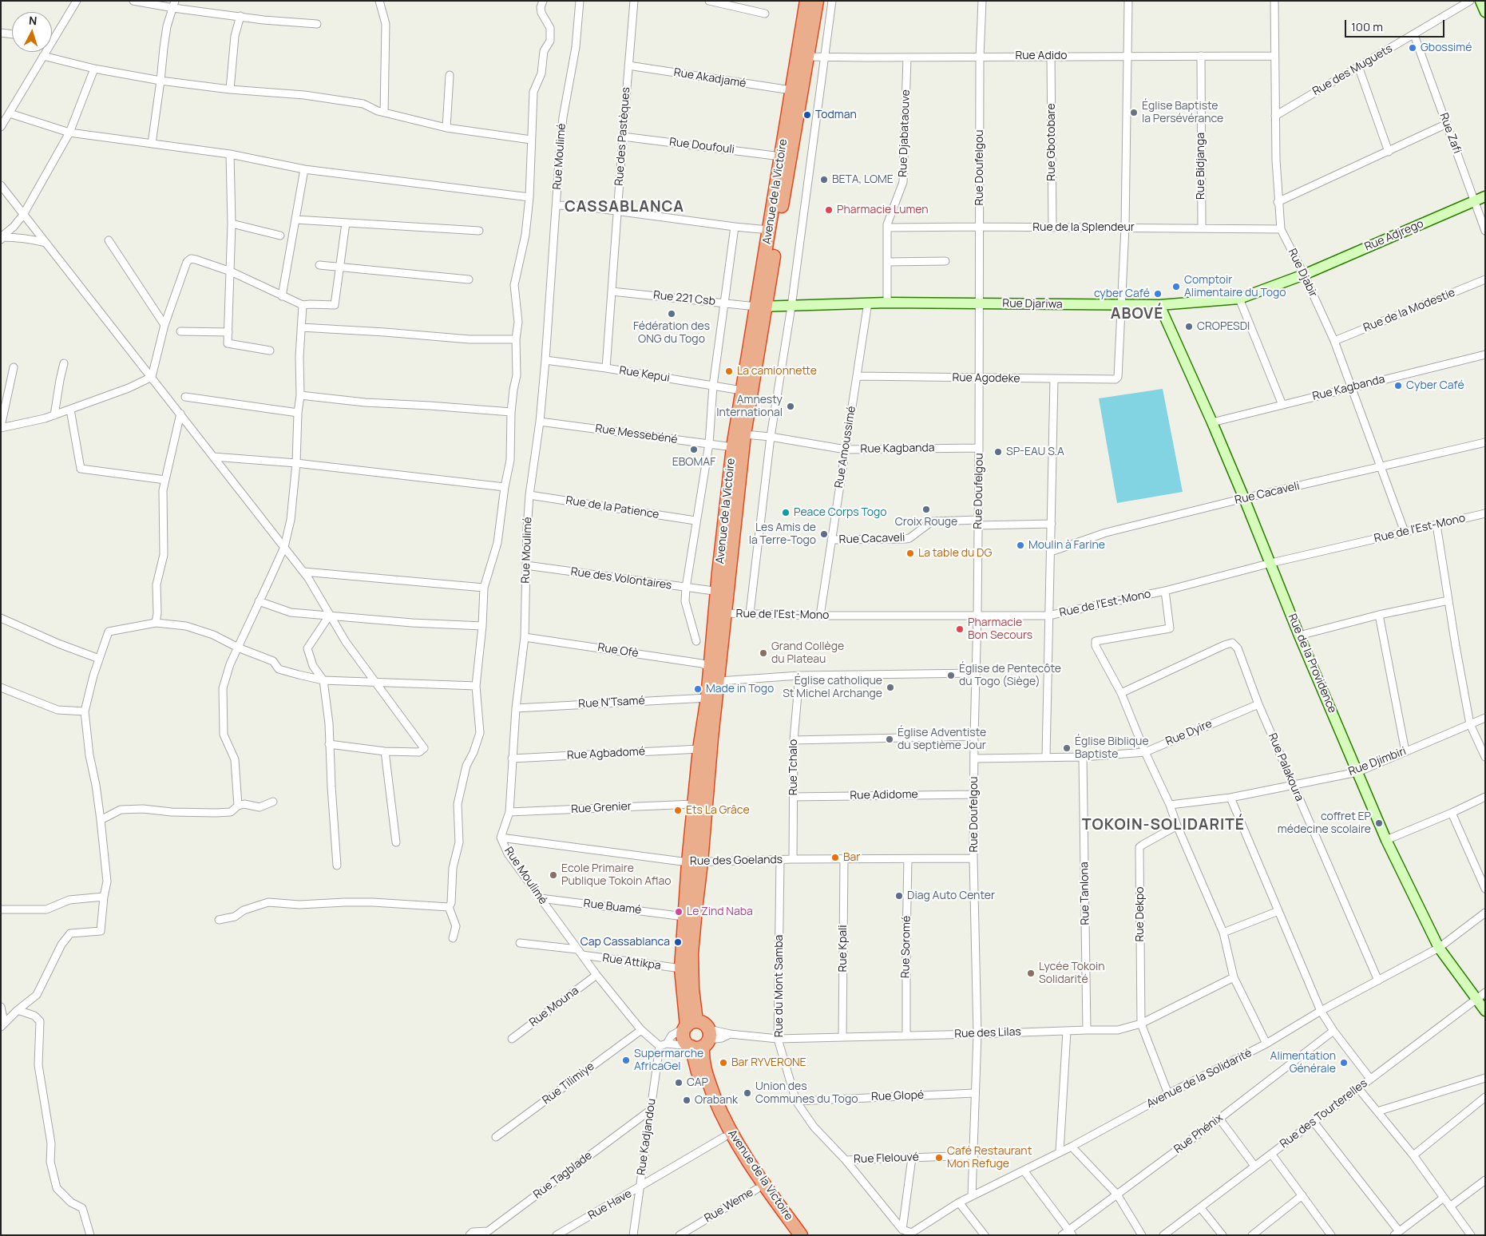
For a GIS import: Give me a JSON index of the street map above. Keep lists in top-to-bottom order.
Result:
{
  "streets": {
    "highway": ["Avenue de la Victoire"],
    "street": [
      "Rue Adido",
      "Rue des Muguets",
      "Rue Akadjamé",
      "Rue Djabataouve",
      "Rue Zafi",
      "Rue des Pastèques",
      "Rue Gbotobare",
      "Rue Doufouli",
      "Rue Moulimé",
      "Rue Bidjanga",
      "Rue Doufelgou",
      "Rue de la Splendeur",
      "Rue Adjrego",
      "Rue Djabir",
      "Rue 221 Csb",
      "Rue Djariwa",
      "Rue de la Modestie",
      "Rue Kepui",
      "Rue Agodeke",
      "Rue Kagbanda",
      "Rue Messebéné",
      "Rue Amoussimé",
      "Rue Cacaveli",
      "Rue de la Patience",
      "Rue de l'Est-Mono",
      "Rue des Volontaires",
      "Rue Ofè",
      "Rue de la Providence",
      "Rue N'Tsamé",
      "Rue Dyire",
      "Rue Agbadomé",
      "Rue Djimbiri",
      "Rue Tchalo",
      "Rue Palakoura",
      "Rue Adidome",
      "Rue Grenier",
      "Rue des Goelands",
      "Rue Tanlona",
      "Rue Buamé",
      "Rue Dekpo",
      "Rue Soromé",
      "Rue Kpali",
      "Rue Attikpa",
      "Rue du Mont Samba",
      "Rue Mouna",
      "Rue des Lilas",
      "Avenue de la Solidarité",
      "Rue Tilimiye",
      "Rue Glopé",
      "Rue des Tourterelles",
      "Rue Phénix",
      "Rue Kadjandou",
      "Rue Flelouvé",
      "Rue Tagblade",
      "Rue Have",
      "Rue Weme"
    ]
  },
  "crossings": [
    ["Rue Adido", "Rue Djabataouve"],
    ["Rue Adido", "Rue Gbotobare"],
    ["Rue Adido", "Rue Bidjanga"],
    ["Rue Adido", "Rue Doufelgou"],
    ["Rue Adido", "Avenue de la Victoire"],
    ["Rue Adido", "Rue Djabir"],
    ["Rue des Muguets", "Rue Zafi"],
    ["Rue des Muguets", "Rue Djabir"],
    ["Rue Akadjamé", "Rue des Pastèques"],
    ["Rue Akadjamé", "Avenue de la Victoire"],
    ["Rue Djabataouve", "Rue de la Splendeur"],
    ["Rue Djabataouve", "Rue Djariwa"],
    ["Rue Zafi", "Rue Adjrego"],
    ["Rue des Pastèques", "Rue Doufouli"],
    ["Rue des Pastèques", "Rue 221 Csb"],
    ["Rue des Pastèques", "Rue Kepui"],
    ["Rue Gbotobare", "Rue de la Splendeur"],
    ["Rue Doufouli", "Avenue de la Victoire"],
    ["Rue Moulimé", "Rue Kepui"],
    ["Rue Moulimé", "Rue Messebéné"],
    ["Rue Moulimé", "Rue de la Patience"],
    ["Rue Moulimé", "Rue des Volontaires"],
    ["Rue Moulimé", "Rue Ofè"],
    ["Rue Moulimé", "Rue N'Tsamé"],
    ["Rue Moulimé", "Rue Agbadomé"],
    ["Rue Moulimé", "Rue Grenier"],
    ["Rue Moulimé", "Rue des Goelands"],
    ["Rue Moulimé", "Rue Buamé"],
    ["Rue Moulimé", "Rue Attikpa"],
    ["Rue Moulimé", "Rue Mouna"],
    ["Rue Moulimé", "Rue Tilimiye"],
    ["Rue Moulimé", "Rue Kadjandou"],
    ["Rue Bidjanga", "Rue de la Splendeur"],
    ["Rue Doufelgou", "Rue de la Splendeur"],
    ["Rue Doufelgou", "Rue Djariwa"],
    ["Rue Doufelgou", "Rue Agodeke"],
    ["Rue Doufelgou", "Rue Kagbanda"],
    ["Rue Doufelgou", "Rue Cacaveli"],
    ["Rue Doufelgou", "Rue de l'Est-Mono"],
    ["Rue Doufelgou", "Rue Dyire"],
    ["Rue Doufelgou", "Rue Adidome"],
    ["Rue Doufelgou", "Rue des Goelands"],
    ["Rue Doufelgou", "Rue des Lilas"],
    ["Rue Doufelgou", "Avenue de la Solidarité"],
    ["Rue Doufelgou", "Rue Glopé"],
    ["Rue Doufelgou", "Rue Flelouvé"],
    ["Avenue de la Victoire", "Rue 221 Csb"],
    ["Avenue de la Victoire", "Rue Djariwa"],
    ["Avenue de la Victoire", "Rue Kepui"],
    ["Avenue de la Victoire", "Rue Kagbanda"],
    ["Avenue de la Victoire", "Rue Messebéné"],
    ["Avenue de la Victoire", "Rue de l'Est-Mono"],
    ["Avenue de la Victoire", "Rue des Volontaires"],
    ["Avenue de la Victoire", "Rue Ofè"],
    ["Avenue de la Victoire", "Rue N'Tsamé"],
    ["Avenue de la Victoire", "Rue Agbadomé"],
    ["Avenue de la Victoire", "Rue Grenier"],
    ["Avenue de la Victoire", "Rue des Goelands"],
    ["Avenue de la Victoire", "Rue Buamé"],
    ["Avenue de la Victoire", "Rue Attikpa"],
    ["Avenue de la Victoire", "Rue des Lilas"],
    ["Avenue de la Victoire", "Rue Have"],
    ["Avenue de la Victoire", "Rue Weme"],
    ["Rue de la Splendeur", "Rue Djabir"],
    ["Rue Adjrego", "Rue Djabir"],
    ["Rue Adjrego", "Rue Djariwa"],
    ["Rue Djabir", "Rue Djariwa"],
    ["Rue Djabir", "Rue de la Modestie"],
    ["Rue Djabir", "Rue Kagbanda"],
    ["Rue Djabir", "Rue Cacaveli"],
    ["Rue Djabir", "Rue de l'Est-Mono"],
    ["Rue 221 Csb", "Rue Djariwa"],
    ["Rue Djariwa", "Rue Agodeke"],
    ["Rue Djariwa", "Rue Amoussimé"],
    ["Rue Djariwa", "Rue de la Providence"],
    ["Rue Agodeke", "Rue Amoussimé"],
    ["Rue Kagbanda", "Rue Amoussimé"],
    ["Rue Kagbanda", "Rue de la Providence"],
    ["Rue Amoussimé", "Rue Cacaveli"],
    ["Rue Amoussimé", "Rue de l'Est-Mono"],
    ["Rue Cacaveli", "Rue de la Providence"],
    ["Rue de l'Est-Mono", "Rue de la Providence"],
    ["Rue de la Providence", "Rue Djimbiri"],
    ["Rue de la Providence", "Avenue de la Solidarité"],
    ["Rue de la Providence", "Rue des Tourterelles"],
    ["Rue Dyire", "Rue Palakoura"],
    ["Rue Dyire", "Rue Tanlona"],
    ["Rue Djimbiri", "Rue Palakoura"],
    ["Rue Tchalo", "Rue Adidome"],
    ["Rue Tchalo", "Rue des Goelands"],
    ["Rue Palakoura", "Avenue de la Solidarité"],
    ["Rue des Goelands", "Rue Soromé"],
    ["Rue des Goelands", "Rue Kpali"],
    ["Rue des Goelands", "Rue du Mont Samba"],
    ["Rue Tanlona", "Rue des Lilas"],
    ["Rue Dekpo", "Rue des Lilas"],
    ["Rue Soromé", "Rue des Lilas"],
    ["Rue Kpali", "Rue des Lilas"],
    ["Rue du Mont Samba", "Rue des Lilas"],
    ["Rue du Mont Samba", "Avenue de la Solidarité"],
    ["Rue du Mont Samba", "Rue Glopé"],
    ["Rue du Mont Samba", "Rue Flelouvé"],
    ["Rue Kadjandou", "Rue Tagblade"],
    ["Rue Kadjandou", "Rue Have"]
  ],
  "districts": ["CASSABLANCA", "ABOVÉ", "TOKOIN-SOLIDARITÉ"],
  "places": [
    "Gbossimé",
    "Église Baptiste la Persévérance",
    "Todman",
    "BETA, LOME",
    "Pharmacie Lumen",
    "Comptoir Alimentaire du Togo",
    "cyber Café",
    "Fédération des ONG du Togo",
    "CROPESDI",
    "La camionnette",
    "Cyber Café",
    "Amnesty International",
    "EBOMAF",
    "SP-EAU S.A",
    "Croix Rouge",
    "Peace Corps Togo",
    "Les Amis de la Terre-Togo",
    "Moulin à Farine",
    "La table du DG",
    "Pharmacie Bon Secours",
    "Grand Collège du Plateau",
    "Église de Pentecôte du Togo (Siège)",
    "Église catholique St Michel Archange",
    "Made in Togo",
    "Église Adventiste du septième Jour",
    "Église Biblique Baptiste",
    "Ets La Grâce",
    "coffret EP médecine scolaire",
    "Bar",
    "Ecole Primaire Publique Tokoin Aflao",
    "Diag Auto Center",
    "Le Zind Naba",
    "Cap Cassablanca",
    "Lycée Tokoin Solidarité",
    "Supermarche AfricaGel",
    "Bar RYVERONE",
    "Alimentation Générale",
    "CAP",
    "Union des Communes du Togo",
    "Orabank",
    "Café Restaurant Mon Refuge"
  ],
  "scale_bar": "100 m",
  "north": "top"
}
